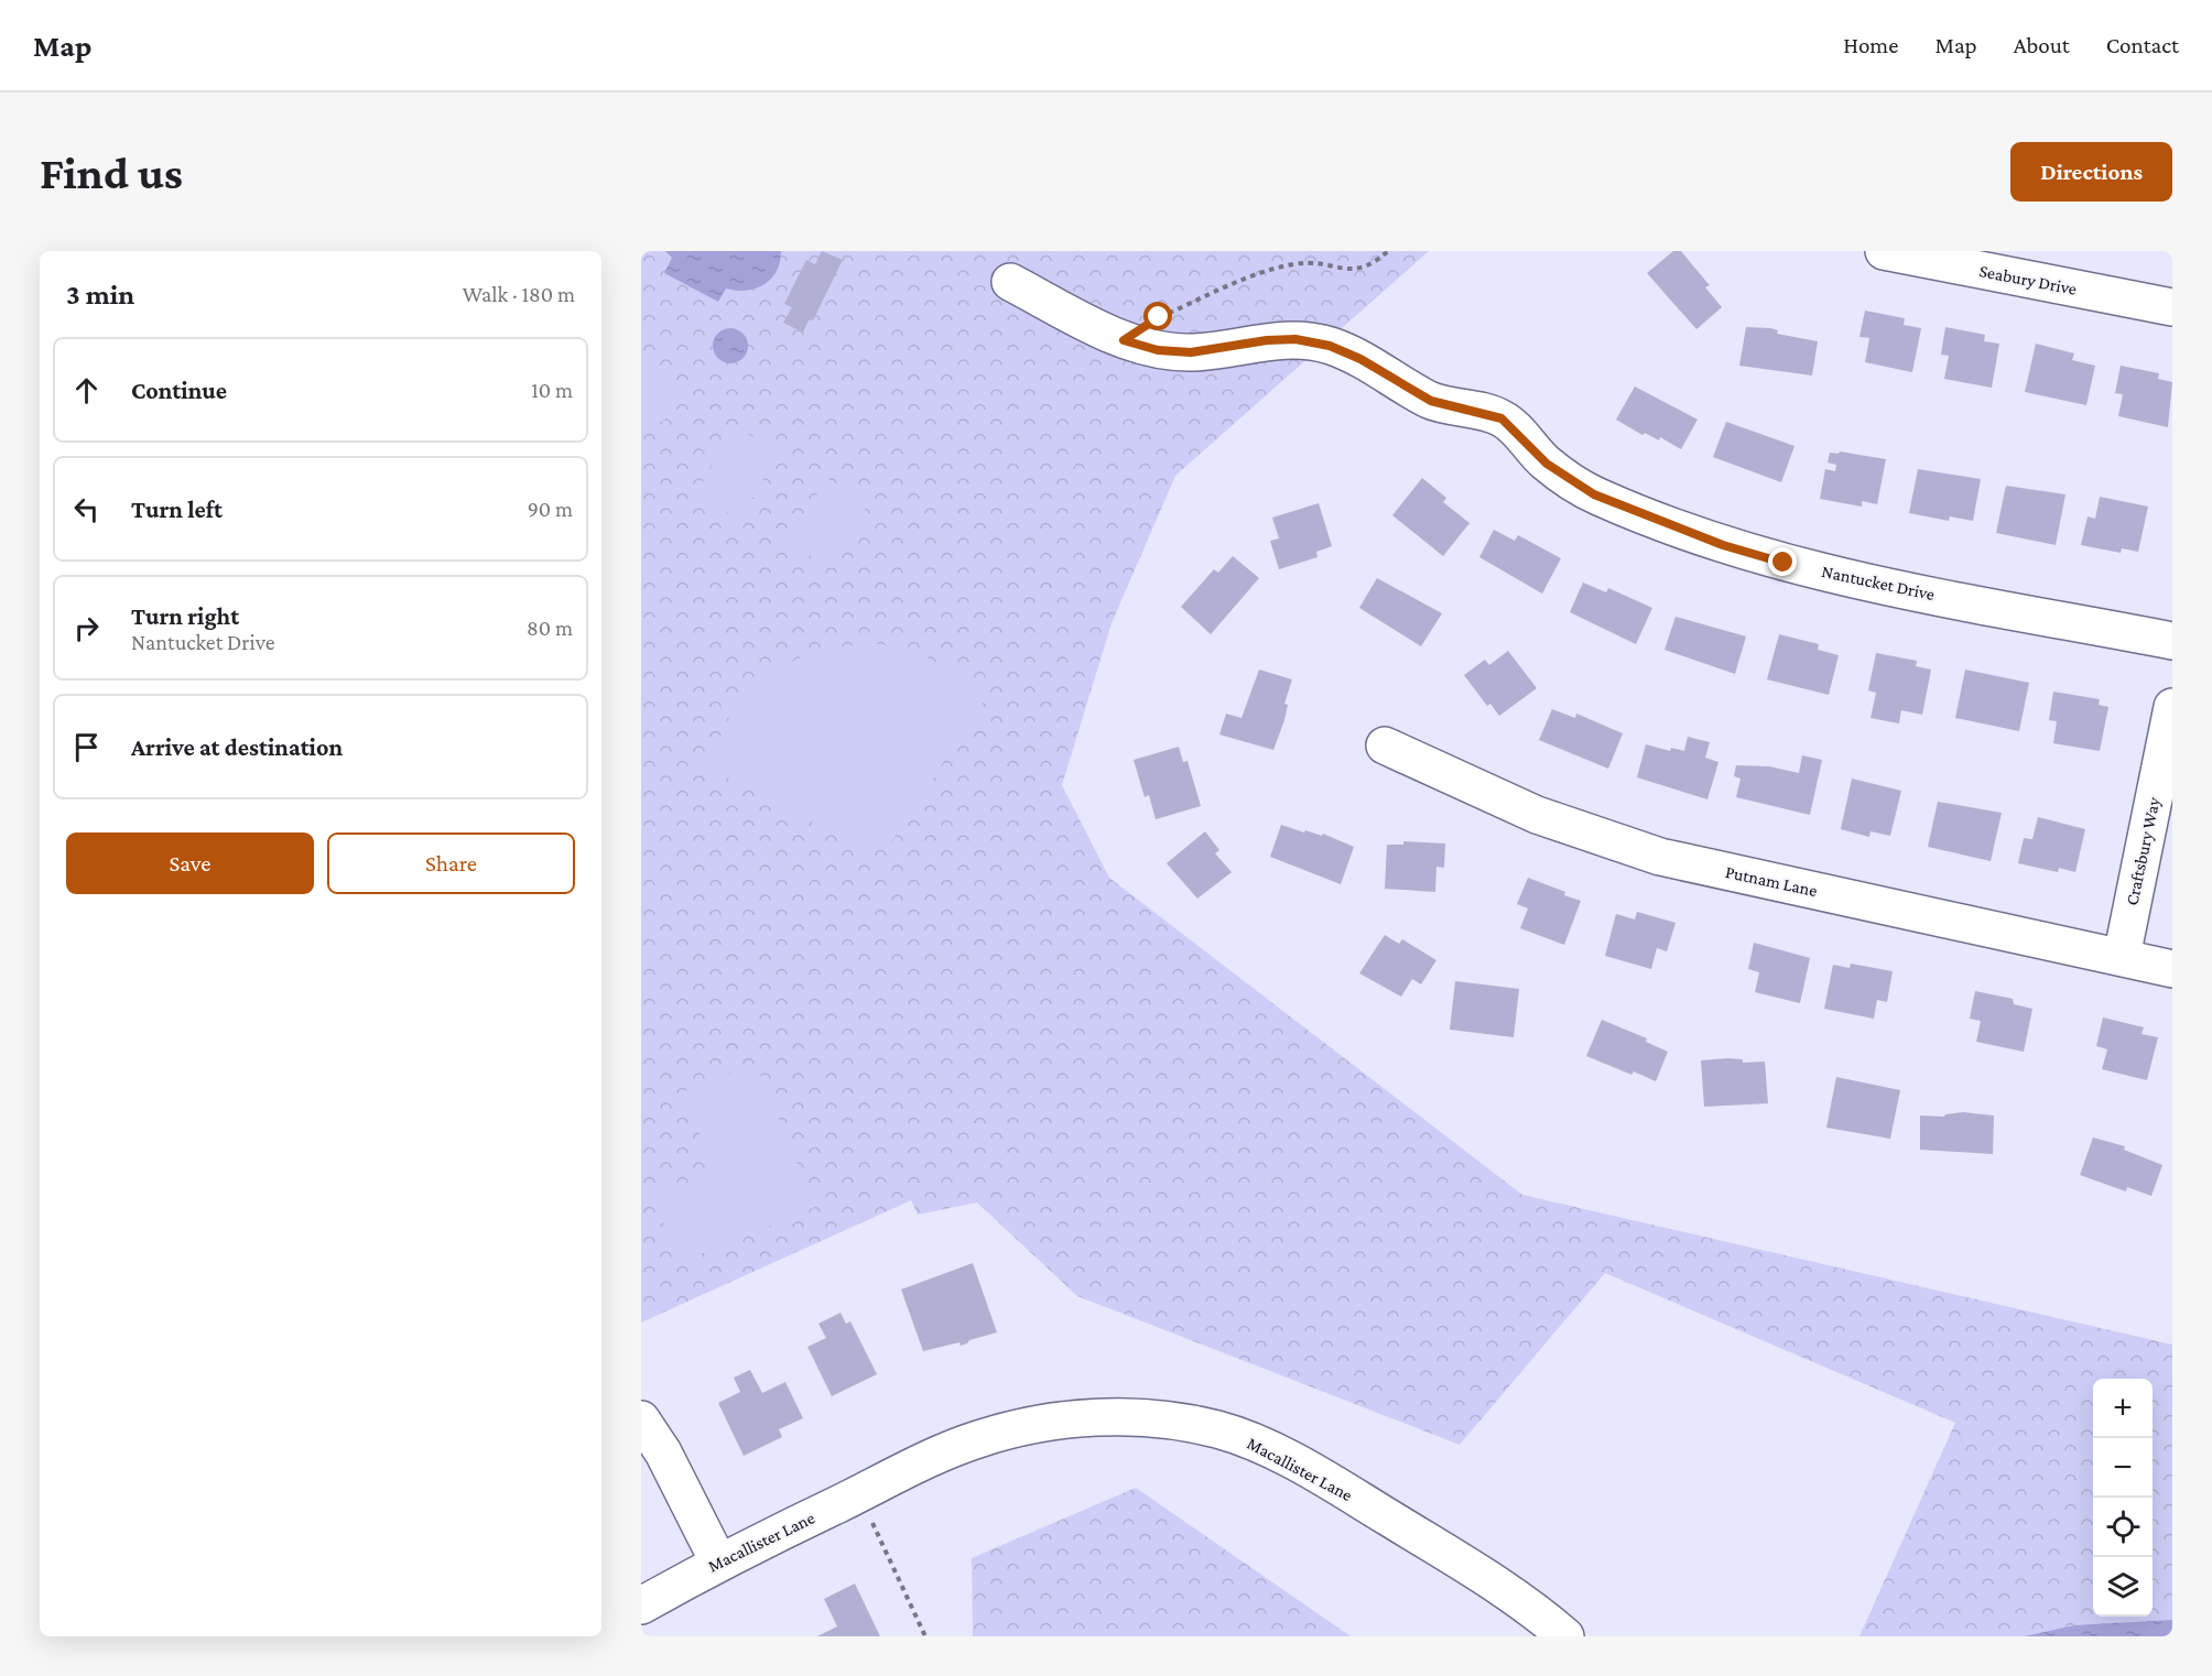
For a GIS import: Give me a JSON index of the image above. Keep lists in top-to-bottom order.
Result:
{
  "streets": {
    "street": [
      "Seabury Drive",
      "Nantucket Drive",
      "Craftsbury Way",
      "Putnam Lane",
      "Macallister Lane"
    ]
  },
  "crossings": [
    ["Craftsbury Way", "Putnam Lane"]
  ],
  "page": {
    "header": "Map",
    "nav": [
      "Home",
      "Map",
      "About",
      "Contact"
    ],
    "buttons": [
      "Directions",
      ["Save", "Share"]
    ],
    "title": "Find us",
    "heading": ["3 min", "Walk · 180 m"],
    "list": [
      ["Continue", "10 m"],
      ["Turn left", "90 m"],
      ["Turn right", "Nantucket Drive", "80 m"],
      "Arrive at destination"
    ],
    "map_buttons": ["+", "−"]
  }
}
